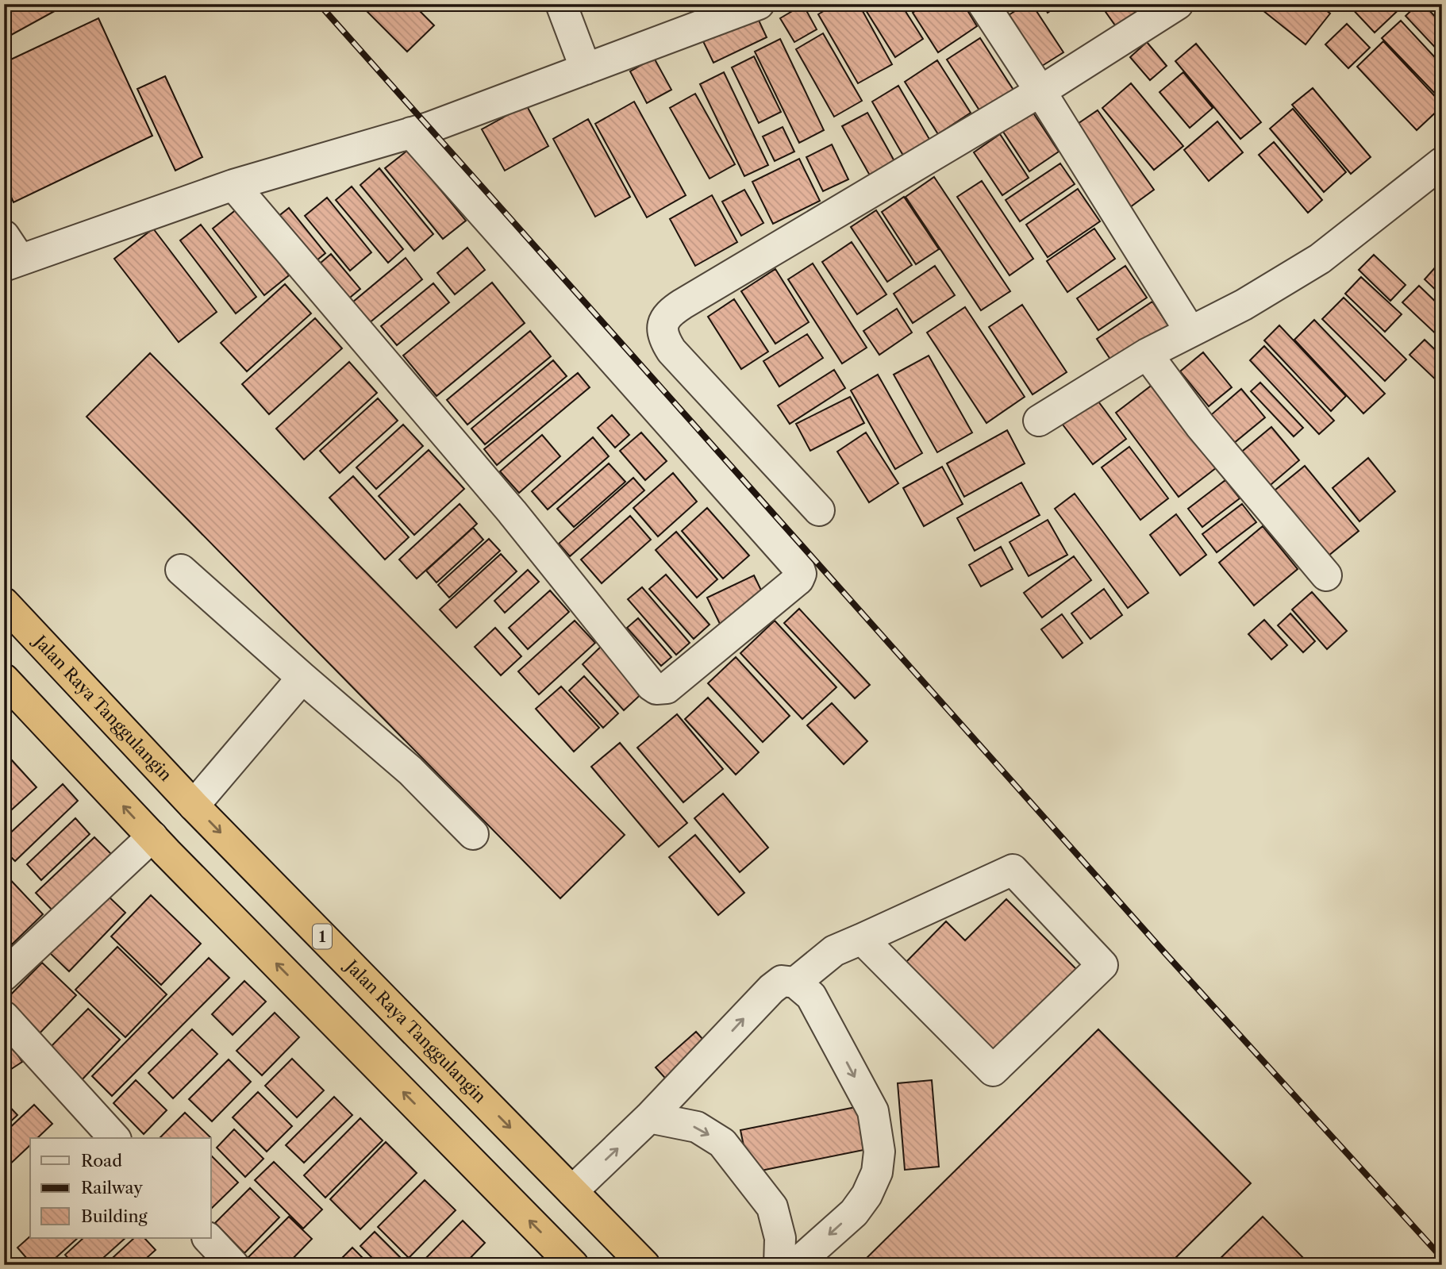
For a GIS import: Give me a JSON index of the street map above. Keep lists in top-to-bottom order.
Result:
{
  "streets": {
    "highway": ["Jalan Raya Tanggulangin", "1"]
  },
  "legend": ["Road", "Railway", "Building"]
}
